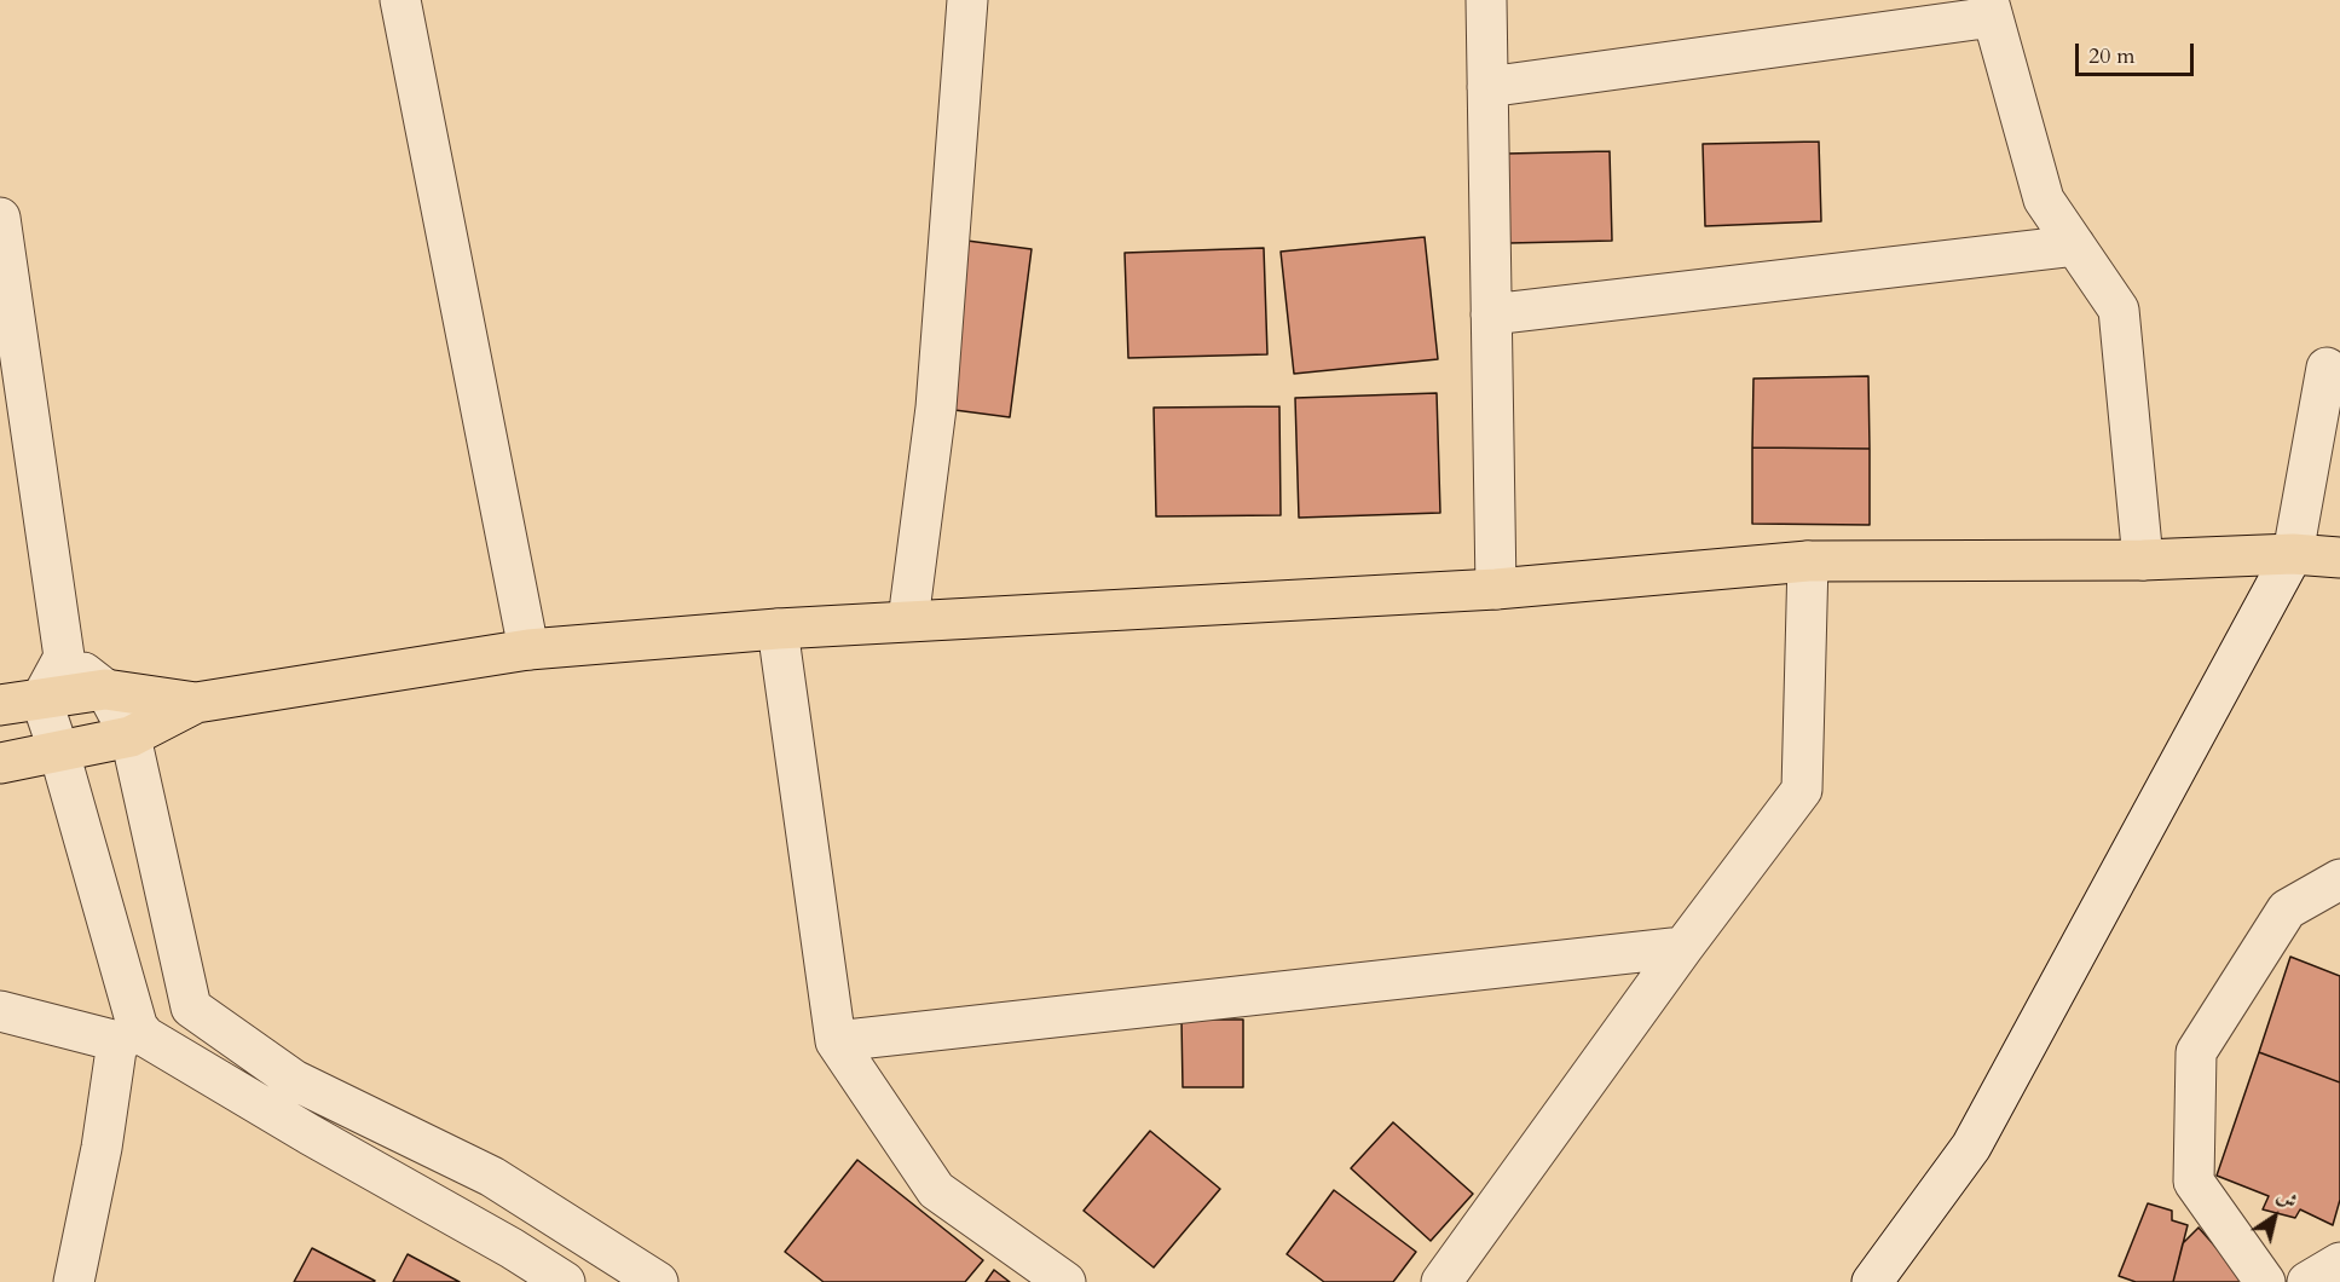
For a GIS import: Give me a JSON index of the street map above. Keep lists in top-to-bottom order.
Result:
{
  "scale_bar": "20 m",
  "north": "top right"
}
